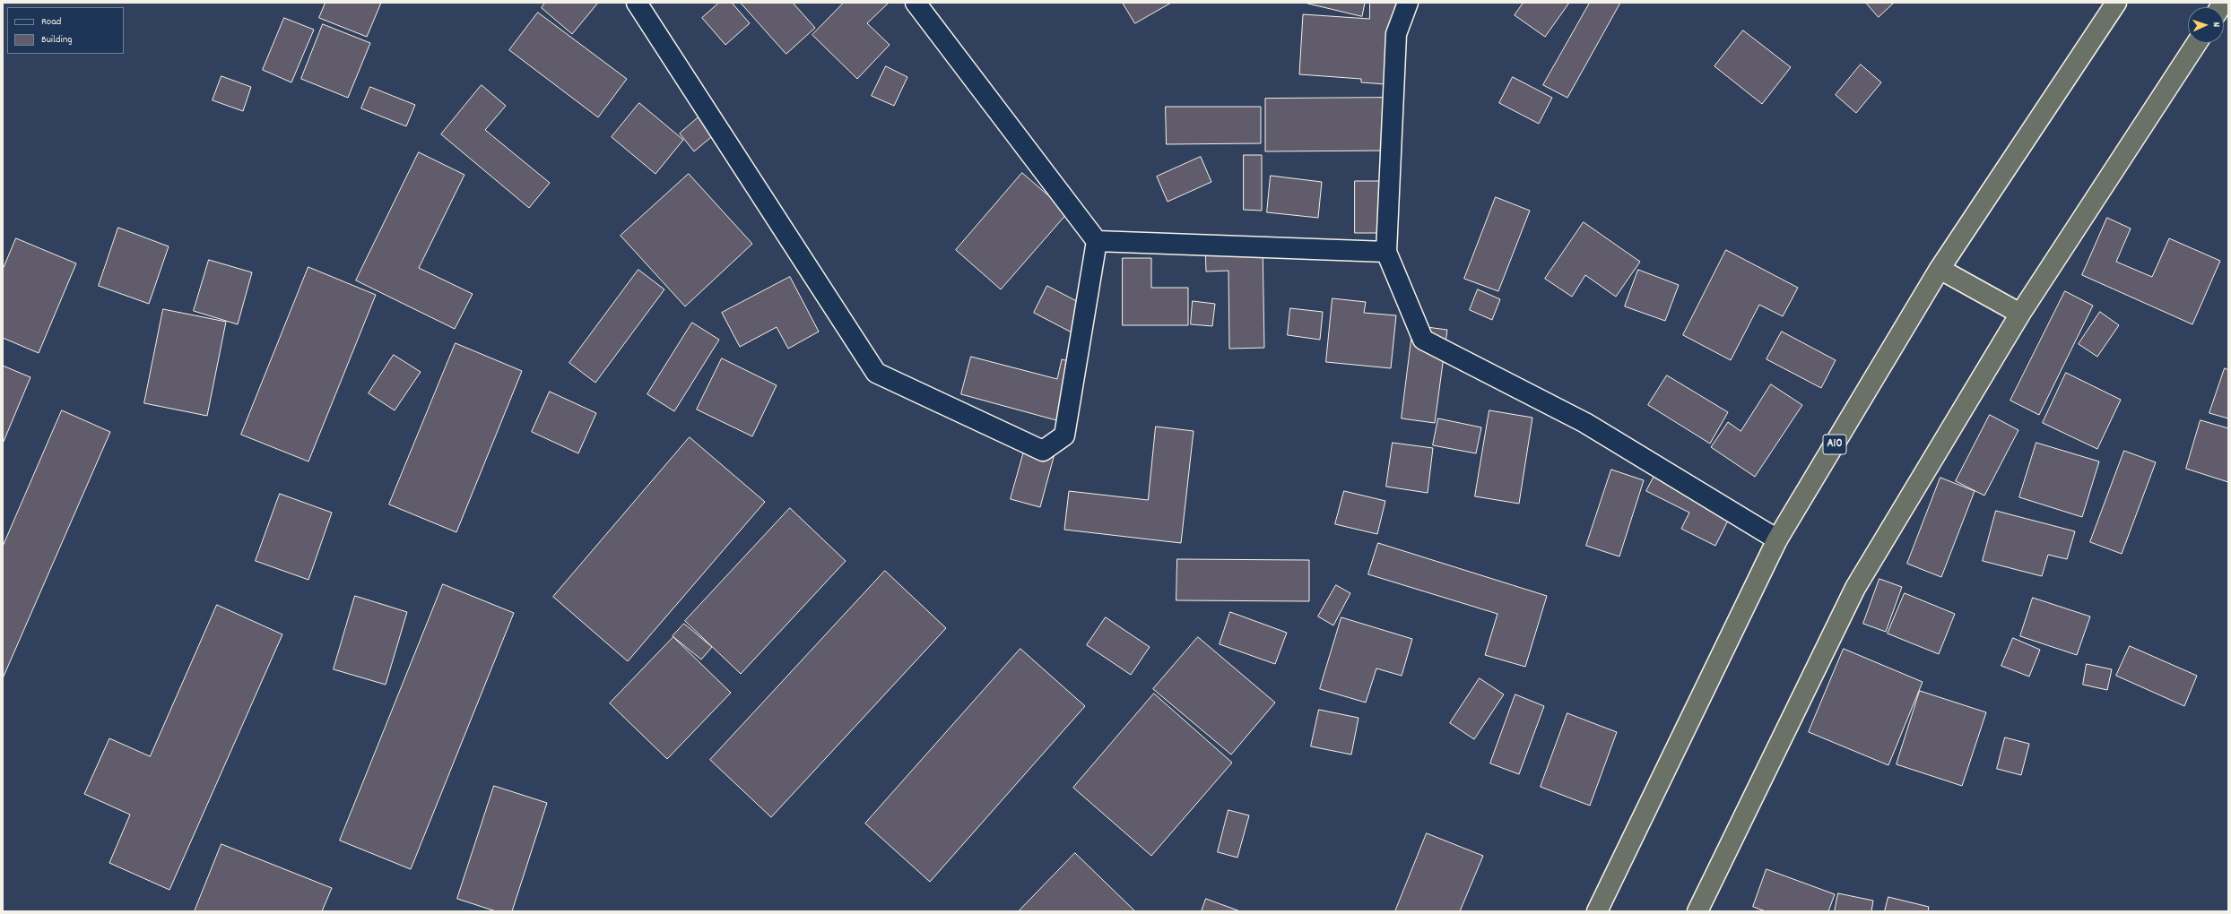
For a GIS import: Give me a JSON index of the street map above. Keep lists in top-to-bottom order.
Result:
{
  "streets": {
    "highway": ["A10"]
  },
  "legend": ["Road", "Building"],
  "north": "right"
}
